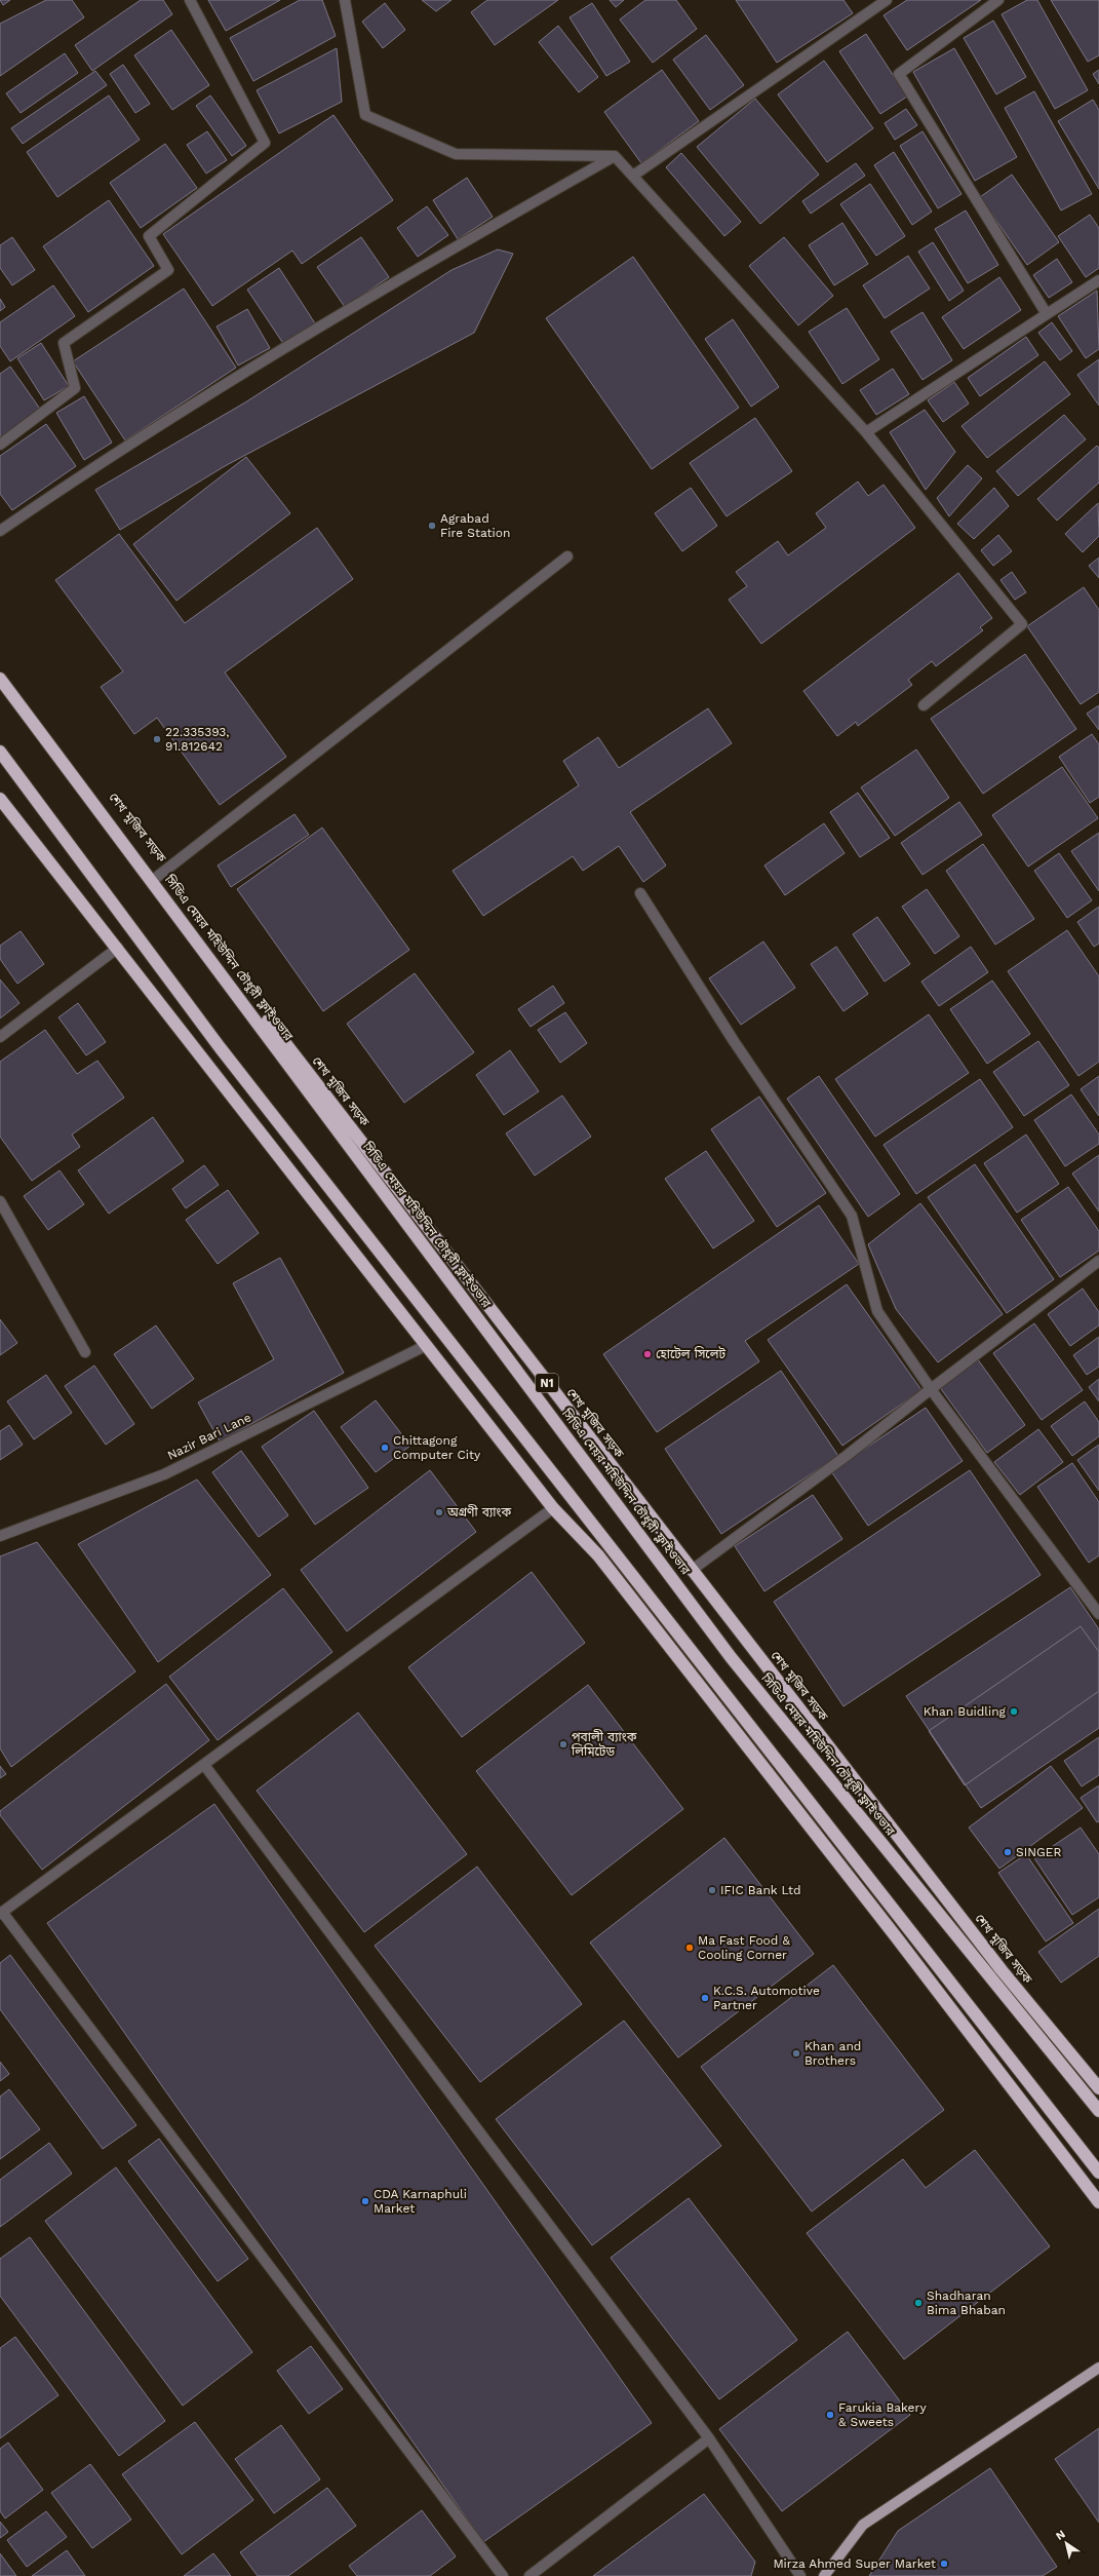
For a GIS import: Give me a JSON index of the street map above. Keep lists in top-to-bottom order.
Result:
{
  "streets": {
    "highway": ["শেখ মুজিব সড়ক", "সিডিএ মেয়র মহিউদ্দিন চৌধুরী ফ্লাইওভার", "N1"],
    "street": ["Nazir Bari Lane"]
  },
  "places": [
    "Agrabad Fire Station",
    "22.335393, 91.812642",
    "হোটেল সিলেট",
    "Chittagong Computer City",
    "অগ্রণী ব্যাংক",
    "Khan Buidling",
    "পূবালী ব্যাংক লিমিটেড",
    "SINGER",
    "IFIC Bank Ltd",
    "Ma Fast Food & Cooling Corner",
    "K.C.S. Automotive Partner",
    "Khan and Brothers",
    "CDA Karnaphuli Market",
    "Shadharan Bima Bhaban",
    "Farukia Bakery & Sweets",
    "Mirza Ahmed Super Market"
  ],
  "north": "top left"
}
